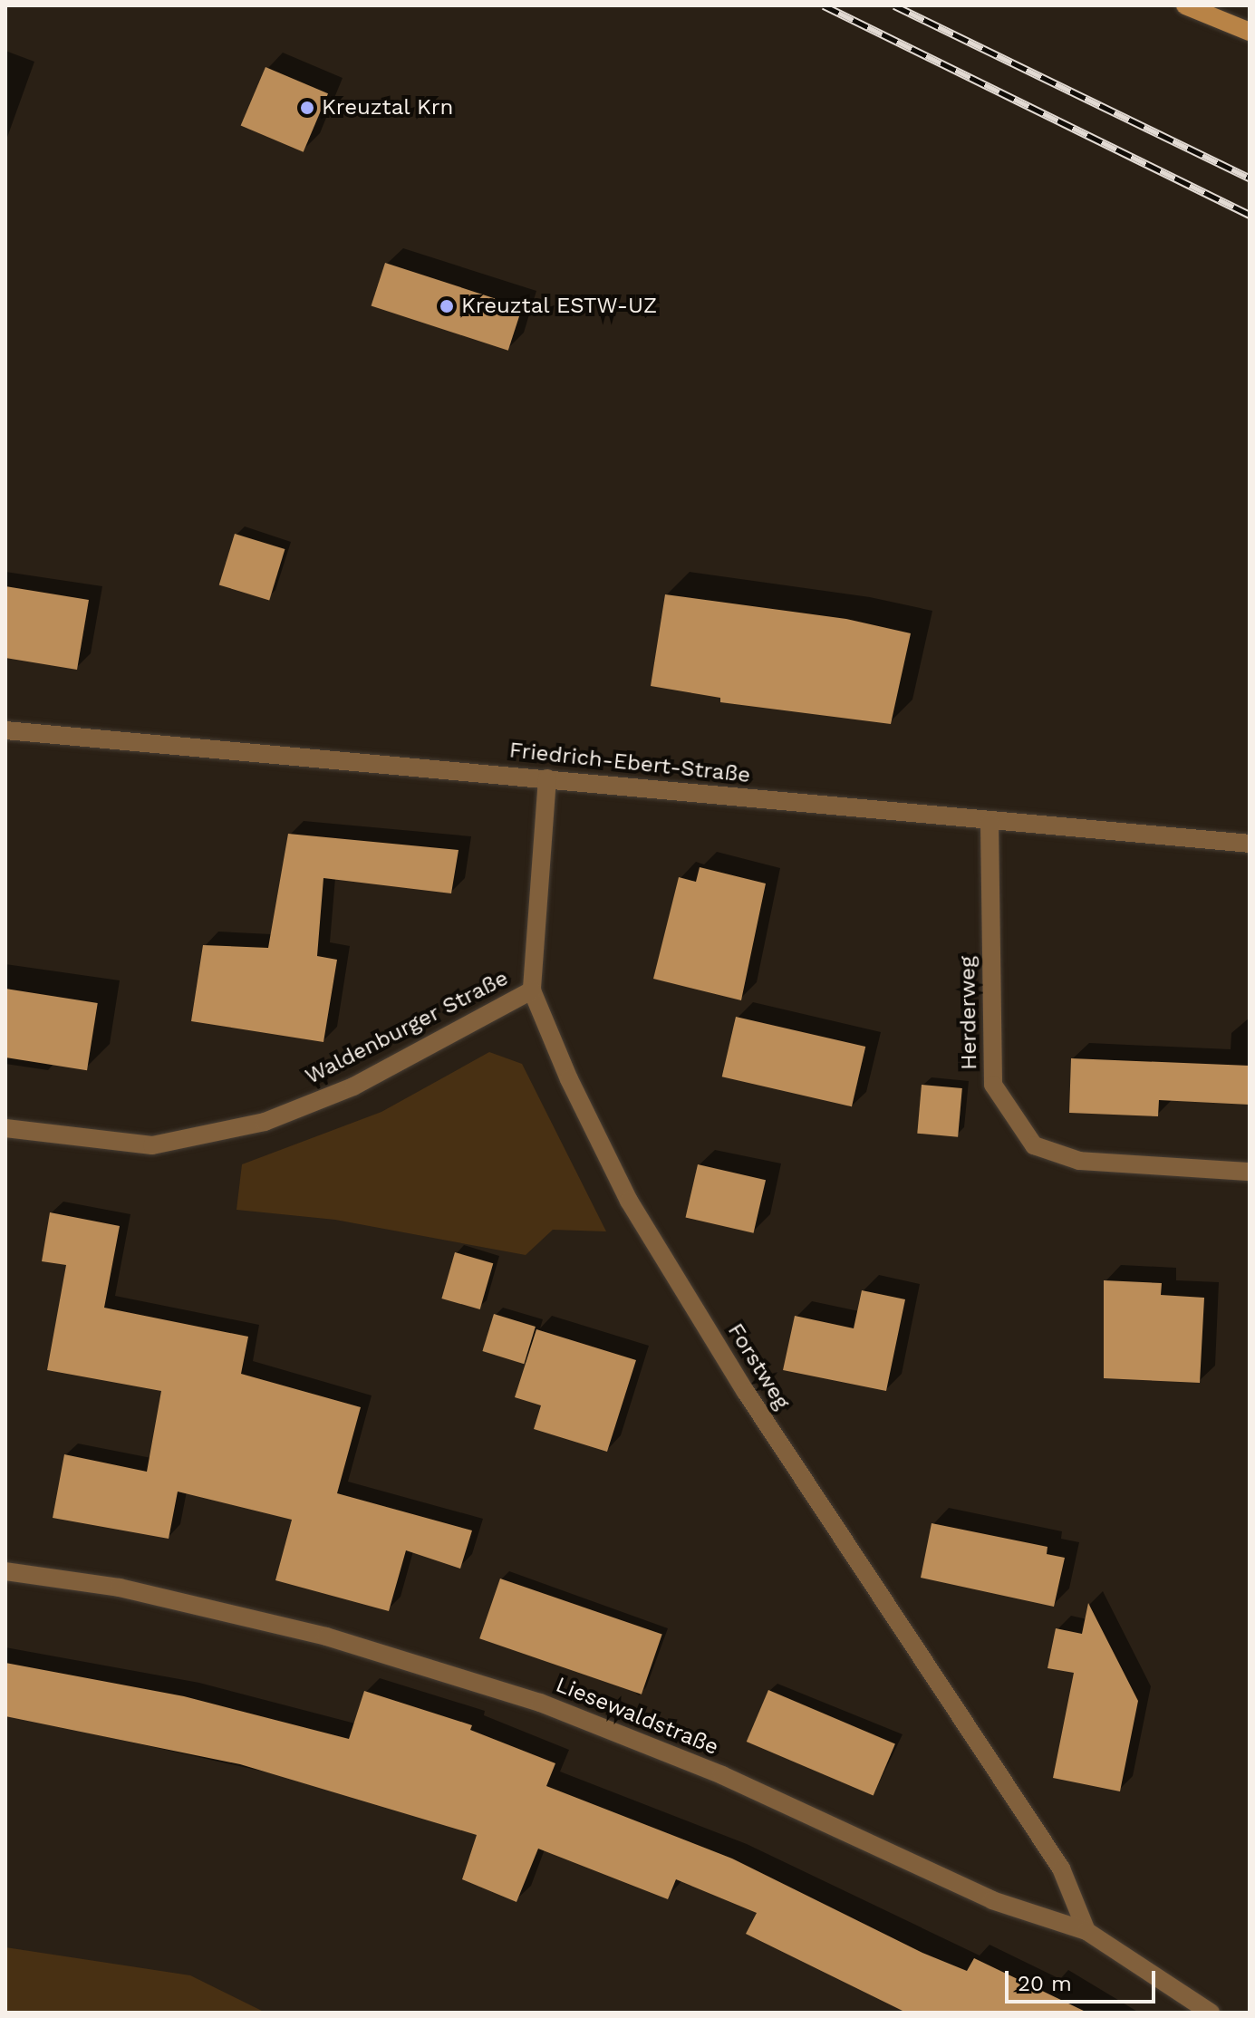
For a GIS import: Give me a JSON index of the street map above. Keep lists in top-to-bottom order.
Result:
{
  "streets": {
    "street": [
      "Friedrich-Ebert-Straße",
      "Herderweg",
      "Waldenburger Straße",
      "Forstweg",
      "Liesewaldstraße"
    ]
  },
  "crossings": [
    ["Friedrich-Ebert-Straße", "Herderweg"],
    ["Friedrich-Ebert-Straße", "Forstweg"],
    ["Waldenburger Straße", "Forstweg"],
    ["Forstweg", "Liesewaldstraße"]
  ],
  "places": ["Kreuztal Krn", "Kreuztal ESTW-UZ"],
  "scale_bar": "20 m"
}
